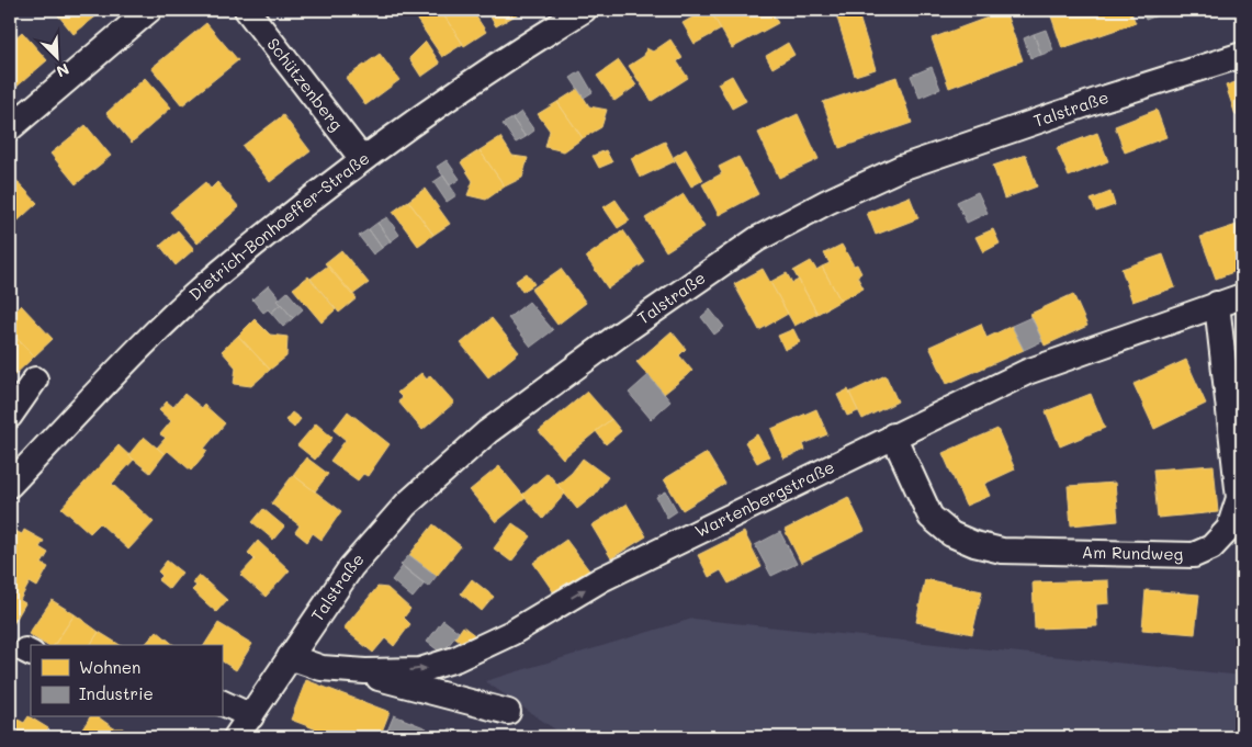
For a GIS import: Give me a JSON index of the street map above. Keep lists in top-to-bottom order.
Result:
{
  "streets": {
    "street": [
      "Schützenberg",
      "Talstraße",
      "Dietrich-Bonhoeffer-Straße",
      "Wartenbergstraße",
      "Am Rundweg"
    ]
  },
  "crossings": [
    ["Schützenberg", "Dietrich-Bonhoeffer-Straße"],
    ["Talstraße", "Wartenbergstraße"],
    ["Wartenbergstraße", "Am Rundweg"]
  ],
  "one_way": ["Wartenbergstraße"],
  "legend": ["Wohnen", "Industrie"],
  "north": "bottom right"
}
